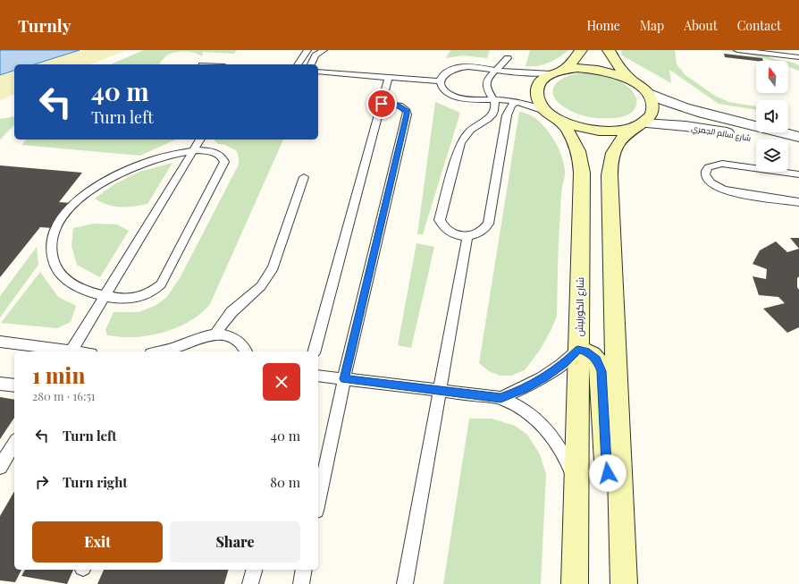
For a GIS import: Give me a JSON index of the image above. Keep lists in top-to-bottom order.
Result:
{
  "streets": {
    "main road": ["شارع الكورنيش"],
    "street": ["شارع سالم الجمري"]
  },
  "north": "top",
  "page": {
    "header": "Turnly",
    "nav": [
      "Home",
      "Map",
      "About",
      "Contact"
    ],
    "turn": ["40 m", "Turn left"],
    "heading": ["1 min", "280 m · 16:51"],
    "list": [
      {
        "name": "Turn left",
        "value": "40 m"
      },
      {
        "name": "Turn right",
        "value": "80 m"
      }
    ],
    "buttons": ["Exit", "Share"]
  }
}
